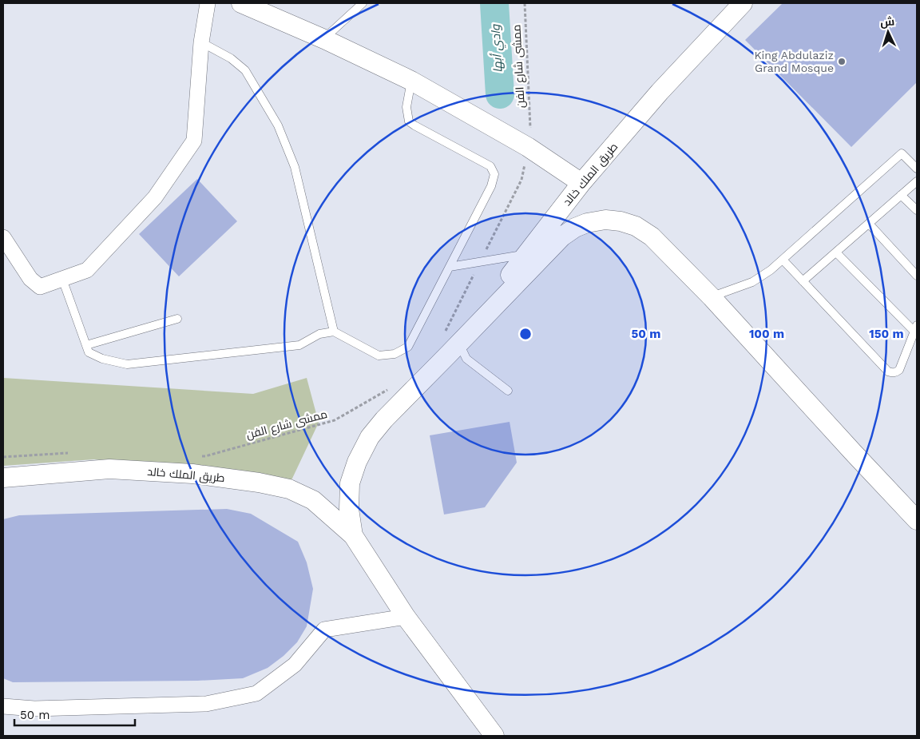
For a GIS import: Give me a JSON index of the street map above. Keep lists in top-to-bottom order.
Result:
{
  "streets": {
    "street": ["طريق الملك خالد"],
    "path": ["ممشى شارع الفن"]
  },
  "water": ["وادي أبها"],
  "places": ["King Abdulaziz Grand Mosque"],
  "scale_bar": "50 m",
  "north": "top",
  "rings": ["50 m", "100 m", "150 m"]
}
